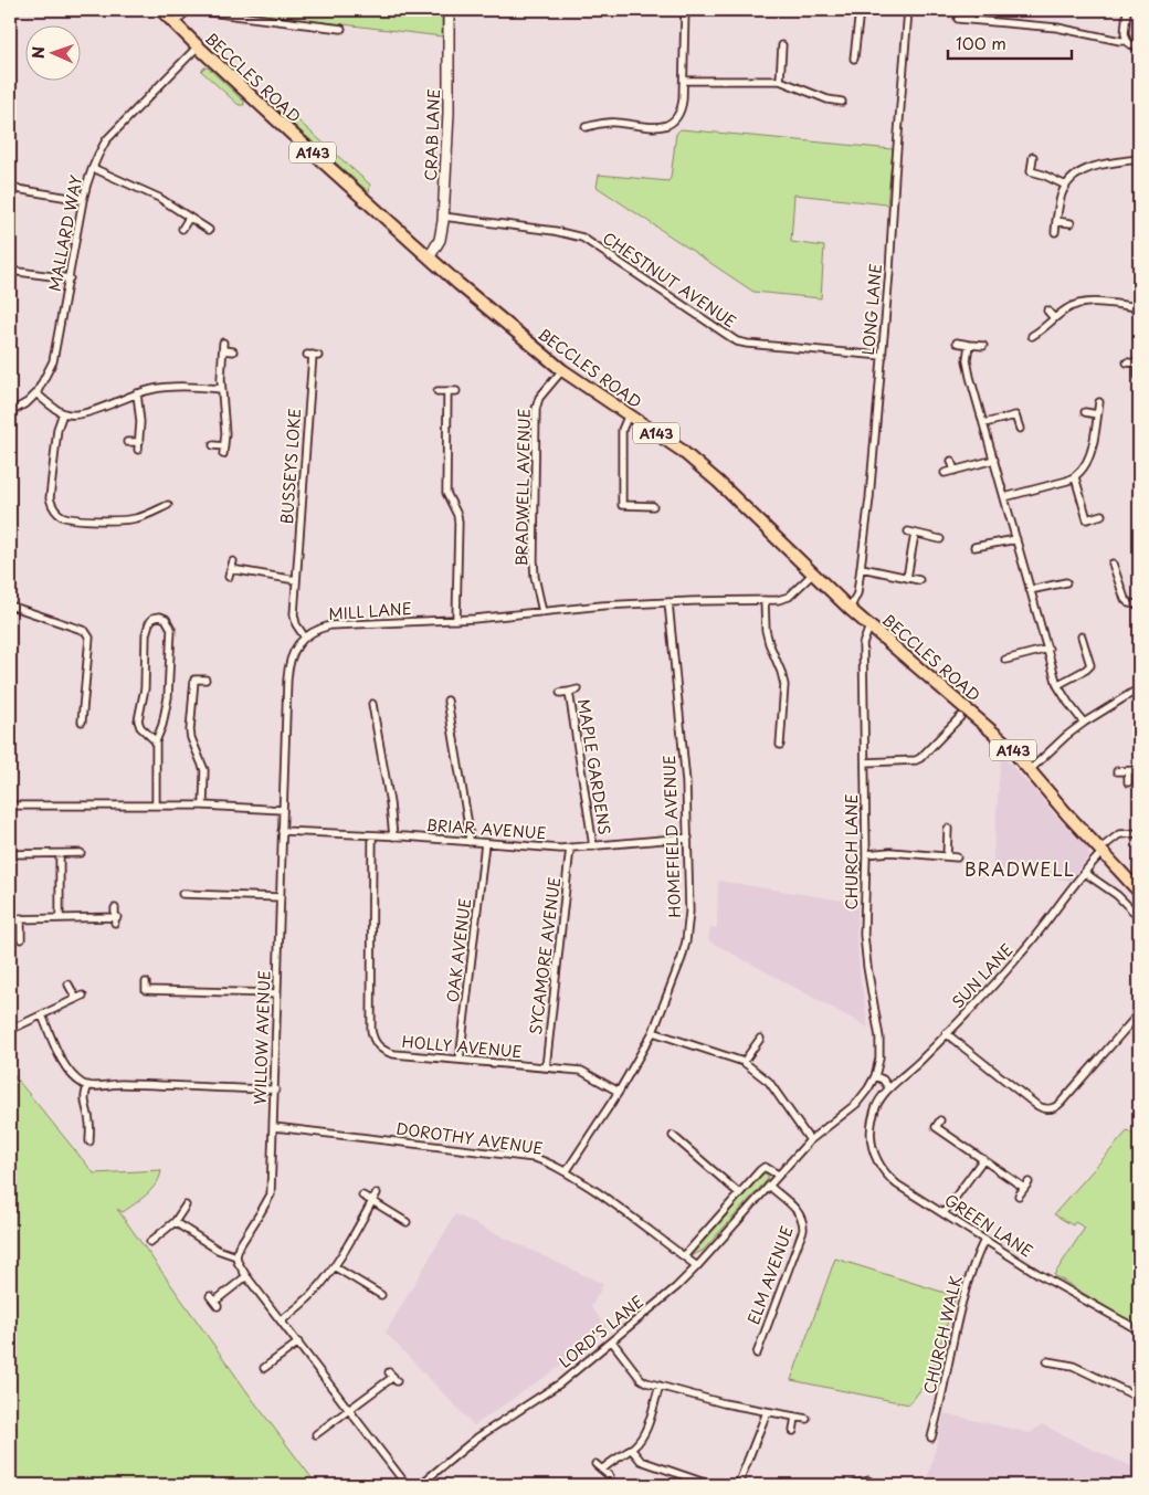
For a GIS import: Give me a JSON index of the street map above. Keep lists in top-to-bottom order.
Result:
{
  "streets": {
    "highway": ["BECCLES ROAD", "A143"],
    "street": [
      "CRAB LANE",
      "MALLARD WAY",
      "CHESTNUT AVENUE",
      "LONG LANE",
      "BUSSEYS LOKE",
      "BRADWELL AVENUE",
      "MILL LANE",
      "MAPLE GARDENS",
      "BRIAR AVENUE",
      "HOMEFIELD AVENUE",
      "CHURCH LANE",
      "OAK AVENUE",
      "SYCAMORE AVENUE",
      "SUN LANE",
      "WILLOW AVENUE",
      "HOLLY AVENUE",
      "DOROTHY AVENUE",
      "GREEN LANE",
      "ELM AVENUE",
      "LORD'S LANE",
      "CHURCH WALK"
    ]
  },
  "crossings": [
    ["BECCLES ROAD", "CRAB LANE"],
    ["BECCLES ROAD", "MALLARD WAY"],
    ["BECCLES ROAD", "LONG LANE"],
    ["BECCLES ROAD", "BRADWELL AVENUE"],
    ["BECCLES ROAD", "MILL LANE"],
    ["BECCLES ROAD", "CHURCH LANE"],
    ["BECCLES ROAD", "SUN LANE"],
    ["CRAB LANE", "CHESTNUT AVENUE"],
    ["CHESTNUT AVENUE", "LONG LANE"],
    ["BUSSEYS LOKE", "MILL LANE"],
    ["BRADWELL AVENUE", "MILL LANE"],
    ["MILL LANE", "HOMEFIELD AVENUE"],
    ["MAPLE GARDENS", "BRIAR AVENUE"],
    ["BRIAR AVENUE", "HOMEFIELD AVENUE"],
    ["BRIAR AVENUE", "OAK AVENUE"],
    ["BRIAR AVENUE", "SYCAMORE AVENUE"],
    ["BRIAR AVENUE", "WILLOW AVENUE"],
    ["BRIAR AVENUE", "HOLLY AVENUE"],
    ["HOMEFIELD AVENUE", "HOLLY AVENUE"],
    ["HOMEFIELD AVENUE", "DOROTHY AVENUE"],
    ["CHURCH LANE", "LORD'S LANE"],
    ["OAK AVENUE", "HOLLY AVENUE"],
    ["SYCAMORE AVENUE", "HOLLY AVENUE"],
    ["SUN LANE", "GREEN LANE"],
    ["WILLOW AVENUE", "DOROTHY AVENUE"],
    ["DOROTHY AVENUE", "LORD'S LANE"],
    ["GREEN LANE", "CHURCH WALK"],
    ["ELM AVENUE", "LORD'S LANE"]
  ],
  "districts": ["BRADWELL"],
  "scale_bar": "100 m",
  "north": "left"
}
